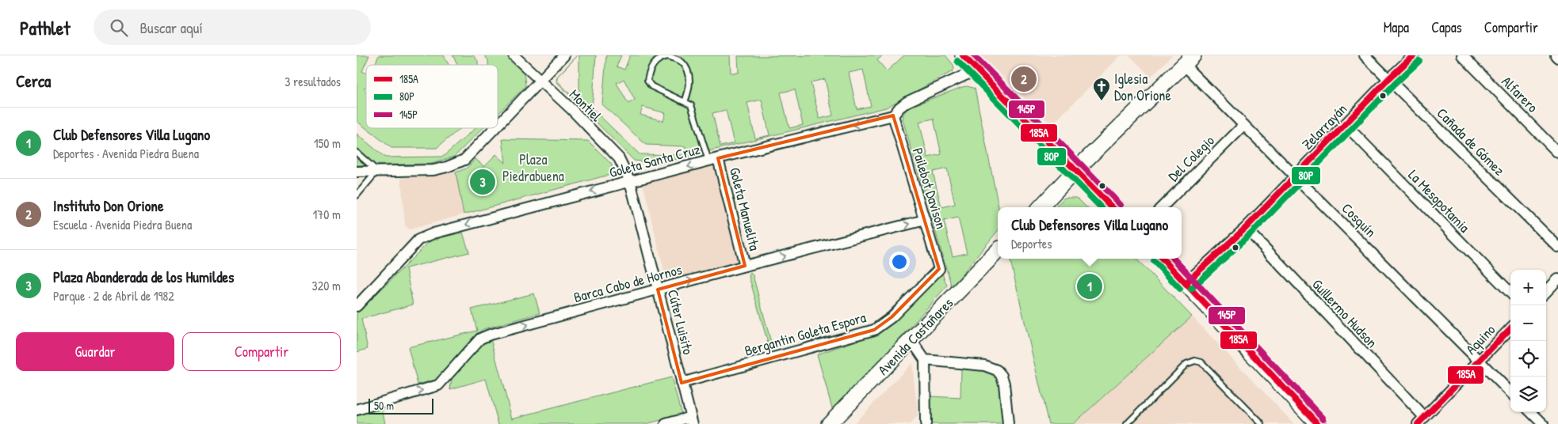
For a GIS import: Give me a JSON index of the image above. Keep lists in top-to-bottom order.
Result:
{
  "streets": {
    "street": [
      "Alfarero",
      "Montiel",
      "Zelarrayán",
      "Cañada de Gómez",
      "Del Colegio",
      "Goleta Santa Cruz",
      "Pailebot Davison",
      "La Mesopotamia",
      "Goleta Manuelita",
      "Cosquín",
      "Barca Cabo de Hornos",
      "Guillermo Hudson",
      "Cúter Luisito",
      "Bergantin Goleta Espora",
      "Avenida Castañares",
      "Aquino"
    ]
  },
  "crossings": [
    ["Montiel", "Goleta Santa Cruz"],
    ["Montiel", "Cúter Luisito"],
    ["Zelarrayán", "Cañada de Gómez"],
    ["Zelarrayán", "La Mesopotamia"],
    ["Zelarrayán", "Cosquín"],
    ["Zelarrayán", "Guillermo Hudson"],
    ["Del Colegio", "Cosquín"],
    ["Goleta Santa Cruz", "Pailebot Davison"],
    ["Goleta Santa Cruz", "Goleta Manuelita"],
    ["Goleta Santa Cruz", "Cúter Luisito"],
    ["Pailebot Davison", "Barca Cabo de Hornos"],
    ["Pailebot Davison", "Bergantin Goleta Espora"],
    ["Goleta Manuelita", "Barca Cabo de Hornos"],
    ["Cosquín", "Aquino"],
    ["Barca Cabo de Hornos", "Cúter Luisito"],
    ["Guillermo Hudson", "Aquino"],
    ["Cúter Luisito", "Bergantin Goleta Espora"]
  ],
  "one_way": ["Goleta Santa Cruz", "Barca Cabo de Hornos"],
  "parks": ["Plaza Piedrabuena"],
  "places": {
    "church": ["Iglesia Don Orione"]
  },
  "lines": ["transit line 185A", "transit line 145P", "transit line 80P"],
  "legend": ["185A", "80P", "145P"],
  "scale_bar": "50 m",
  "page": {
    "header": "Pathlet",
    "search": "Buscar aquí",
    "nav": ["Mapa", "Capas", "Compartir"],
    "heading": ["Cerca", "3 resultados"],
    "pins": ["2", "3", "1"],
    "list": [
      {
        "mark": "1",
        "name": "Club Defensores Villa Lugano",
        "note": "Deportes · Avenida Piedra Buena",
        "value": "150 m"
      },
      {
        "mark": "2",
        "name": "Instituto Don Orione",
        "note": "Escuela · Avenida Piedra Buena",
        "value": "170 m"
      },
      {
        "mark": "3",
        "name": "Plaza Abanderada de los Humildes",
        "note": "Parque · 2 de Abril de 1982",
        "value": "320 m"
      }
    ],
    "popup": ["Club Defensores Villa Lugano", "Deportes"],
    "map_buttons": ["+", "−"],
    "buttons": ["Guardar", "Compartir"],
    "scale": "50 m"
  }
}
